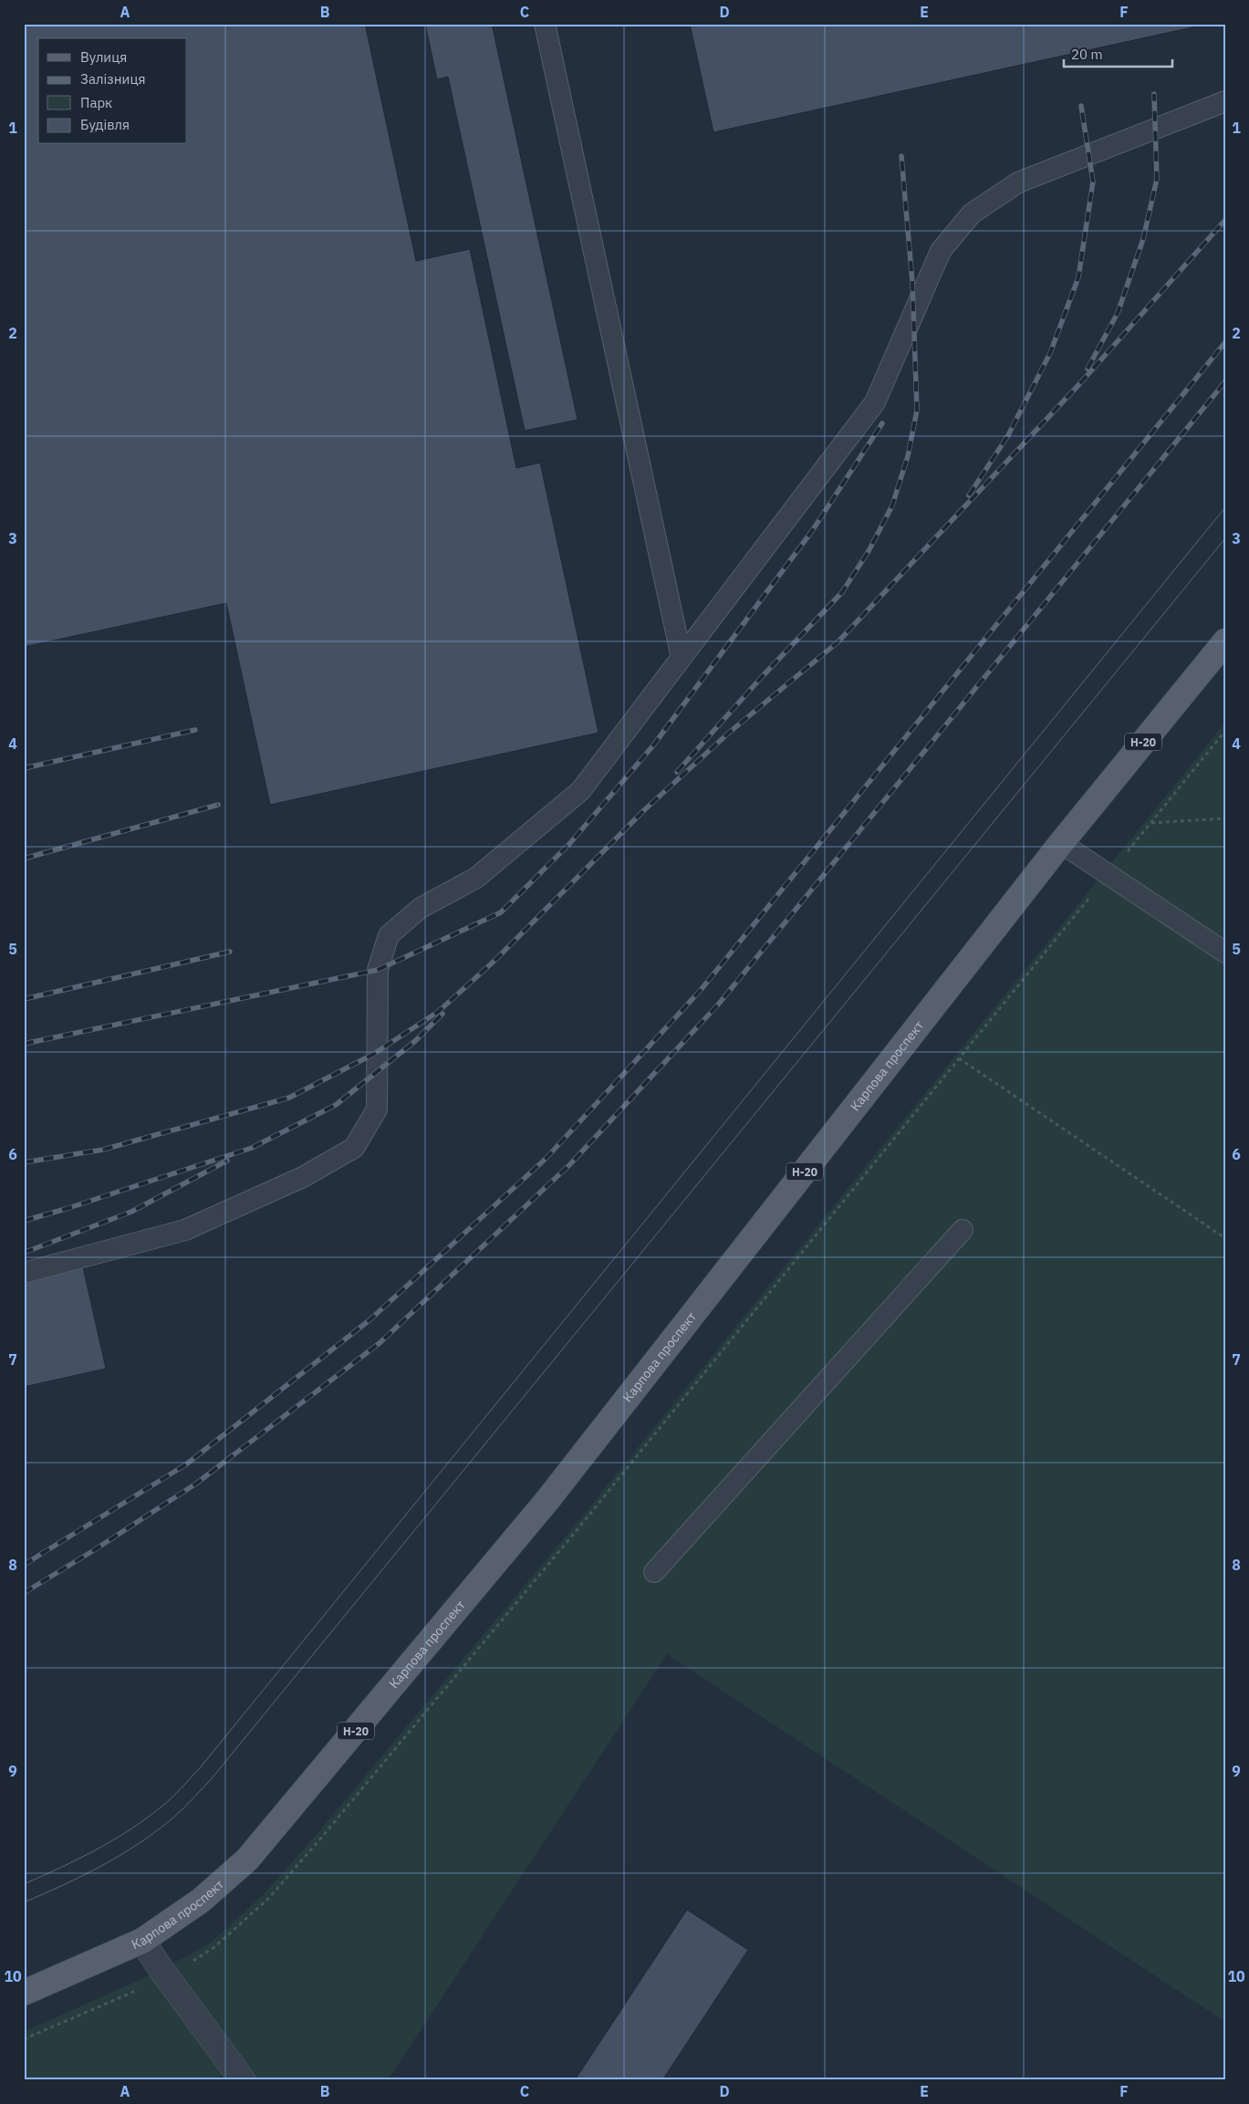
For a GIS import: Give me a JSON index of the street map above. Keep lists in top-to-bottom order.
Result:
{
  "streets": {
    "main road": ["Н-20", "Карпова проспект"]
  },
  "legend": [
    "Вулиця",
    "Залізниця",
    "Парк",
    "Будівля"
  ],
  "scale_bar": "20 m",
  "grid": {
    "columns": [
      "A",
      "B",
      "C",
      "D",
      "E",
      "F"
    ],
    "rows": [
      "1",
      "2",
      "3",
      "4",
      "5",
      "6",
      "7",
      "8",
      "9",
      "10"
    ]
  }
}
